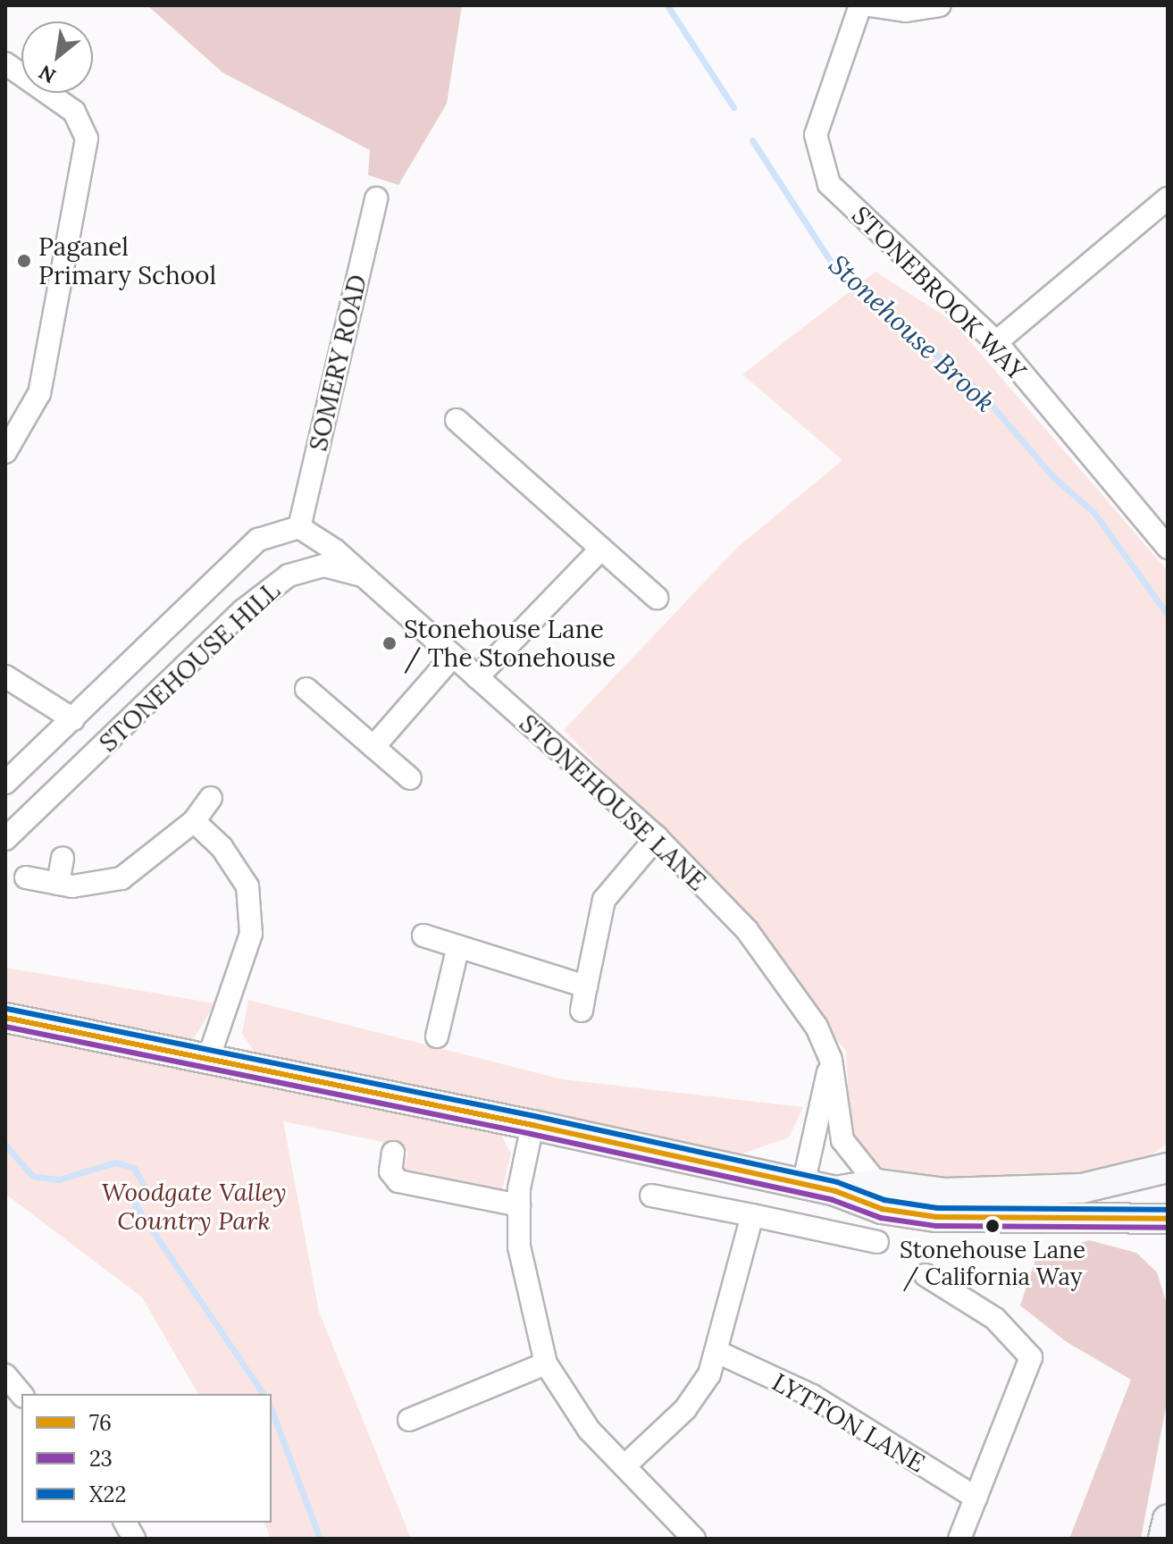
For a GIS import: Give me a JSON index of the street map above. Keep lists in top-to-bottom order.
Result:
{
  "streets": {
    "street": [
      "STONEBROOK WAY",
      "SOMERY ROAD",
      "STONEHOUSE HILL",
      "STONEHOUSE LANE",
      "LYTTON LANE"
    ]
  },
  "crossings": [
    ["SOMERY ROAD", "STONEHOUSE HILL"],
    ["STONEHOUSE HILL", "STONEHOUSE LANE"]
  ],
  "water": ["Stonehouse Brook"],
  "parks": ["Woodgate Valley Country Park"],
  "places": ["Paganel Primary School", "Stonehouse Lane / The Stonehouse", "Stonehouse Lane / California Way"],
  "lines": ["transit line X22", "transit line 76", "transit line 23"],
  "legend": ["76", "23", "X22"],
  "north": "bottom left"
}
